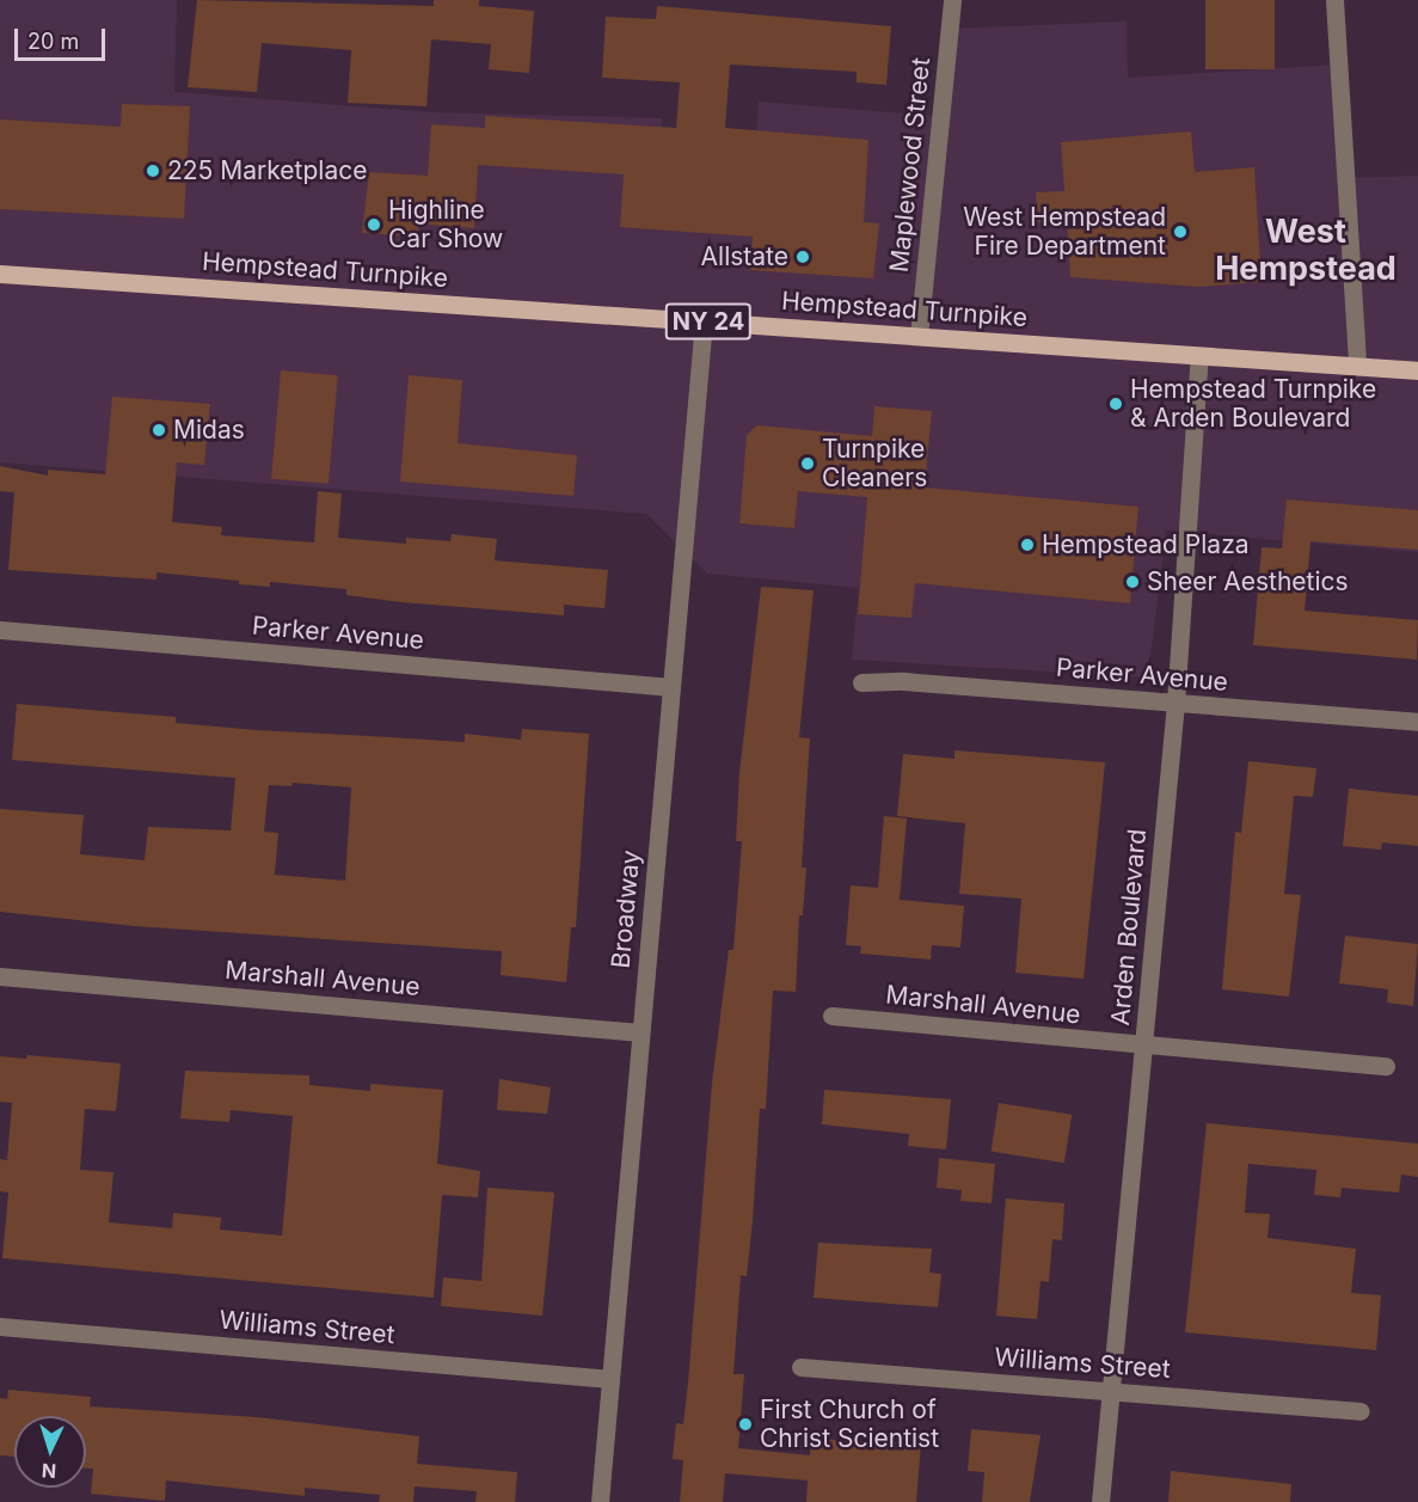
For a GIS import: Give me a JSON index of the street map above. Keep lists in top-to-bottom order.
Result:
{
  "streets": {
    "main road": ["Hempstead Turnpike", "NY 24"],
    "street": [
      "Maplewood Street",
      "Parker Avenue",
      "Broadway",
      "Arden Boulevard",
      "Marshall Avenue",
      "Williams Street"
    ]
  },
  "crossings": [
    ["Maplewood Street", "Hempstead Turnpike"],
    ["Hempstead Turnpike", "Broadway"],
    ["Hempstead Turnpike", "Arden Boulevard"],
    ["Parker Avenue", "Broadway"],
    ["Parker Avenue", "Arden Boulevard"],
    ["Broadway", "Marshall Avenue"],
    ["Broadway", "Williams Street"],
    ["Arden Boulevard", "Marshall Avenue"],
    ["Arden Boulevard", "Williams Street"]
  ],
  "districts": ["West Hempstead"],
  "places": [
    "225 Marketplace",
    "Highline Car Show",
    "West Hempstead Fire Department",
    "Allstate",
    "Hempstead Turnpike & Arden Boulevard",
    "Midas",
    "Turnpike Cleaners",
    "Hempstead Plaza",
    "Sheer Aesthetics",
    "First Church of Christ Scientist"
  ],
  "scale_bar": "20 m",
  "north": "bottom"
}
